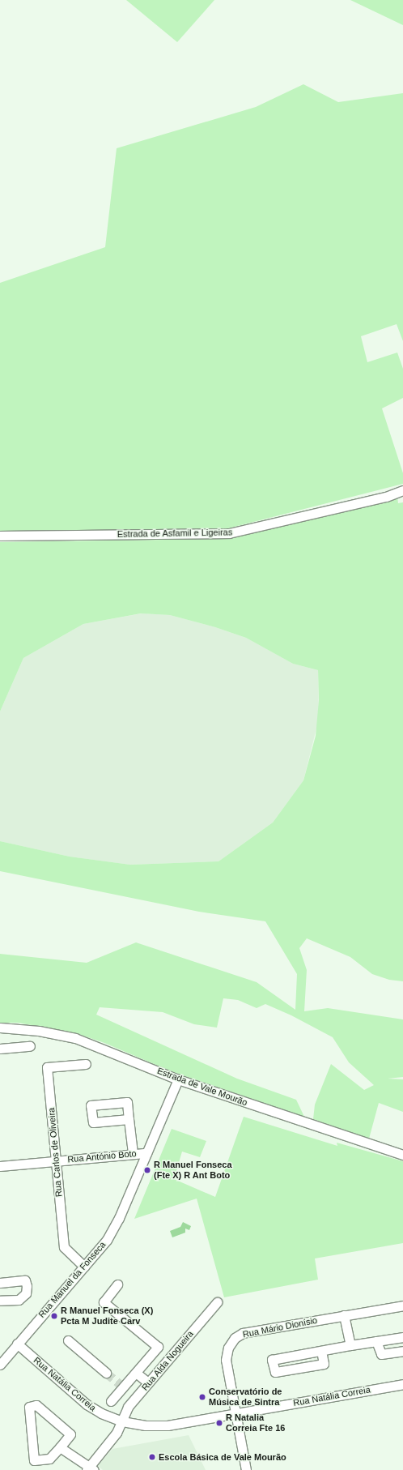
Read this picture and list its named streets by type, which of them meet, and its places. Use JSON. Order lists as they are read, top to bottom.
{
  "streets": {
    "street": [
      "Estrada de Asfamil e Ligeiras",
      "Estrada de Vale Mourão",
      "Rua Carlos de Oliveira",
      "Rua António Boto",
      "Rua Manuel da Fonseca",
      "Rua Mário Dionísio",
      "Rua Alda Nogueira",
      "Rua Natália Correia"
    ]
  },
  "crossings": [
    ["Estrada de Vale Mourão", "Rua Manuel da Fonseca"],
    ["Rua Carlos de Oliveira", "Rua António Boto"],
    ["Rua Carlos de Oliveira", "Rua Manuel da Fonseca"],
    ["Rua António Boto", "Rua Manuel da Fonseca"],
    ["Rua Manuel da Fonseca", "Rua Natália Correia"],
    ["Rua Mário Dionísio", "Rua Natália Correia"],
    ["Rua Alda Nogueira", "Rua Natália Correia"]
  ],
  "places": [
    "R Manuel Fonseca (Fte X) R Ant Boto",
    "R Manuel Fonseca (X) Pcta M Judite Carv",
    "Conservatório de Música de Sintra",
    "R Natalia Correia Fte 16",
    "Escola Básica de Vale Mourão"
  ]
}
